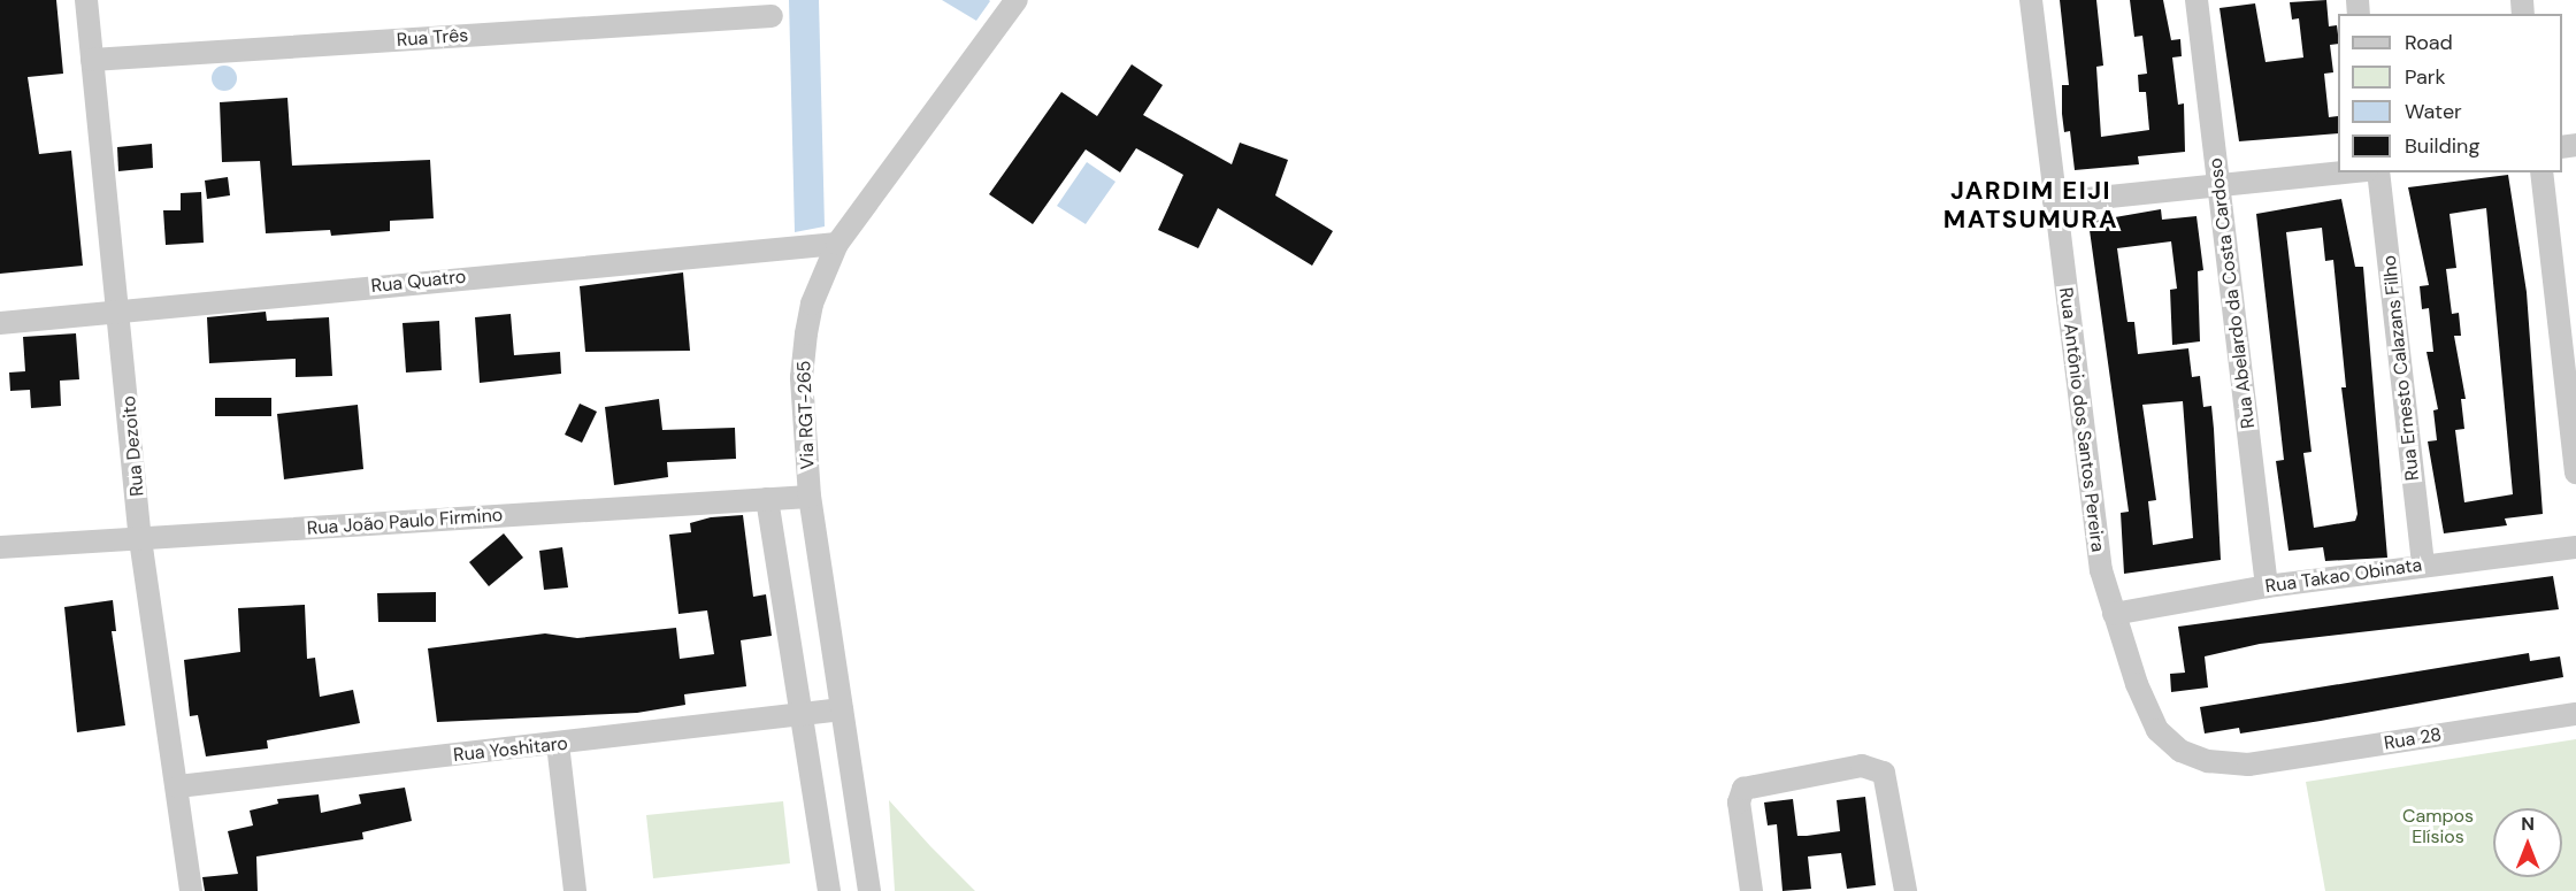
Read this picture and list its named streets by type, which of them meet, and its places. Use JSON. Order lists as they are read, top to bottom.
{
  "streets": {
    "street": [
      "Rua Três",
      "Rua Quatro",
      "Rua Abelardo da Costa Cardoso",
      "Rua Ernesto Calazans Filho",
      "Via RGT-265",
      "Rua Antônio dos Santos Pereira",
      "Rua Dezoito",
      "Rua João Paulo Firmino",
      "Rua Takao Obinata",
      "Rua 28",
      "Rua Yoshitaro"
    ]
  },
  "crossings": [
    ["Rua Três", "Rua Dezoito"],
    ["Rua Quatro", "Via RGT-265"],
    ["Rua Quatro", "Rua Dezoito"],
    ["Rua Abelardo da Costa Cardoso", "Rua Takao Obinata"],
    ["Rua Ernesto Calazans Filho", "Rua Takao Obinata"],
    ["Via RGT-265", "Rua João Paulo Firmino"],
    ["Via RGT-265", "Rua Yoshitaro"],
    ["Rua Antônio dos Santos Pereira", "Rua Takao Obinata"],
    ["Rua Antônio dos Santos Pereira", "Rua 28"],
    ["Rua Dezoito", "Rua João Paulo Firmino"],
    ["Rua Dezoito", "Rua Yoshitaro"]
  ],
  "districts": ["JARDIM EIJI MATSUMURA"],
  "parks": ["Campos Elísios"],
  "legend": [
    "Road",
    "Park",
    "Water",
    "Building"
  ],
  "north": "top"
}
